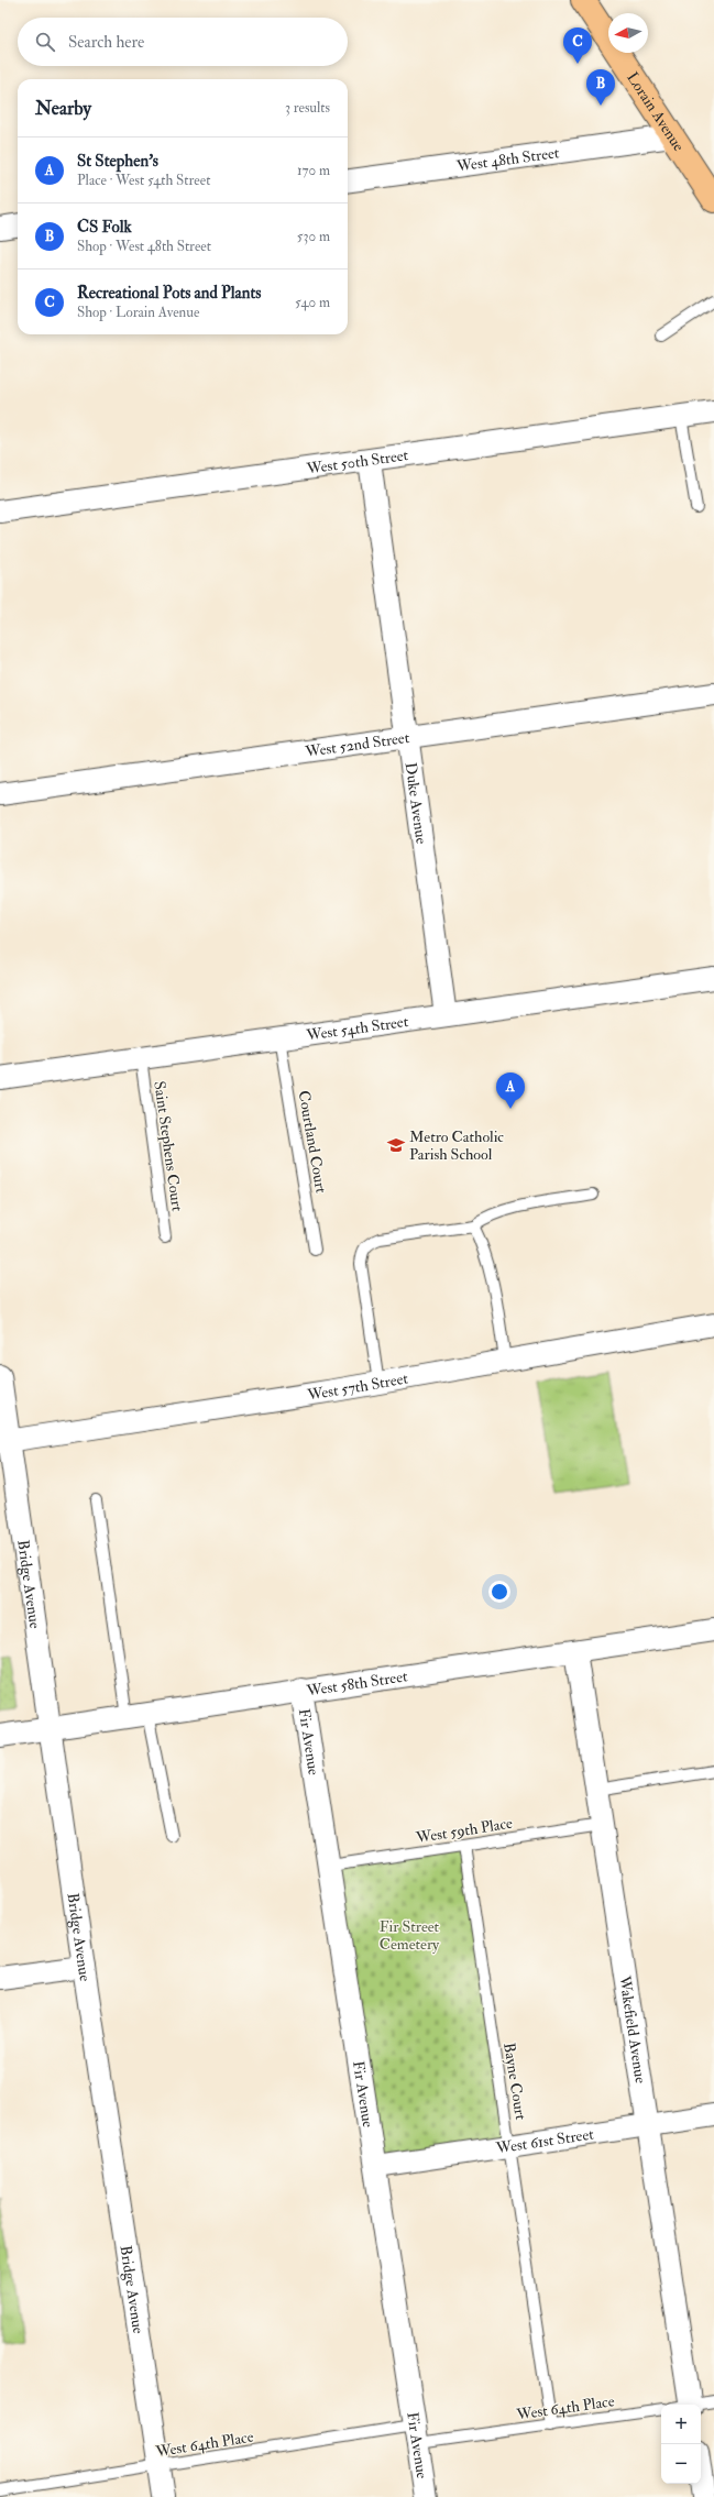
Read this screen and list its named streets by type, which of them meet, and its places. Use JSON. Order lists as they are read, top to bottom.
{
  "streets": {
    "main road": ["Lorain Avenue"],
    "street": [
      "West 48th Street",
      "West 50th Street",
      "West 52nd Street",
      "Duke Avenue",
      "West 54th Street",
      "West 57th Street",
      "Bridge Avenue",
      "West 58th Street",
      "Fir Avenue",
      "Wakefield Avenue",
      "West 61st Street"
    ],
    "lane": [
      "Courtland Court",
      "Saint Stephens Court",
      "West 59th Place",
      "Bayne Court",
      "West 64th Place"
    ]
  },
  "crossings": [
    ["Lorain Avenue", "West 48th Street"],
    ["West 50th Street", "Duke Avenue"],
    ["West 52nd Street", "Duke Avenue"],
    ["Duke Avenue", "West 54th Street"],
    ["West 54th Street", "Courtland Court"],
    ["West 54th Street", "Saint Stephens Court"],
    ["West 57th Street", "Bridge Avenue"],
    ["Bridge Avenue", "West 58th Street"],
    ["Bridge Avenue", "West 64th Place"],
    ["West 58th Street", "Fir Avenue"],
    ["West 58th Street", "Wakefield Avenue"],
    ["Fir Avenue", "West 59th Place"],
    ["Fir Avenue", "West 61st Street"],
    ["Fir Avenue", "West 64th Place"],
    ["West 59th Place", "Wakefield Avenue"],
    ["West 59th Place", "Bayne Court"],
    ["Wakefield Avenue", "West 61st Street"],
    ["Bayne Court", "West 61st Street"],
    ["Bayne Court", "West 64th Place"]
  ],
  "parks": ["Fir Street Cemetery"],
  "places": {
    "school or university": ["Metro Catholic Parish School"]
  },
  "north": "left",
  "page": {
    "search": "Search here",
    "pins": ["C", "B", "A"],
    "heading": ["Nearby", "3 results"],
    "list": [
      {
        "mark": "A",
        "name": "St Stephen's",
        "note": "Place · West 54th Street",
        "value": "170 m"
      },
      {
        "mark": "B",
        "name": "CS Folk",
        "note": "Shop · West 48th Street",
        "value": "530 m"
      },
      {
        "mark": "C",
        "name": "Recreational Pots and Plants",
        "note": "Shop · Lorain Avenue",
        "value": "540 m"
      }
    ],
    "map_buttons": ["+", "−"]
  }
}
